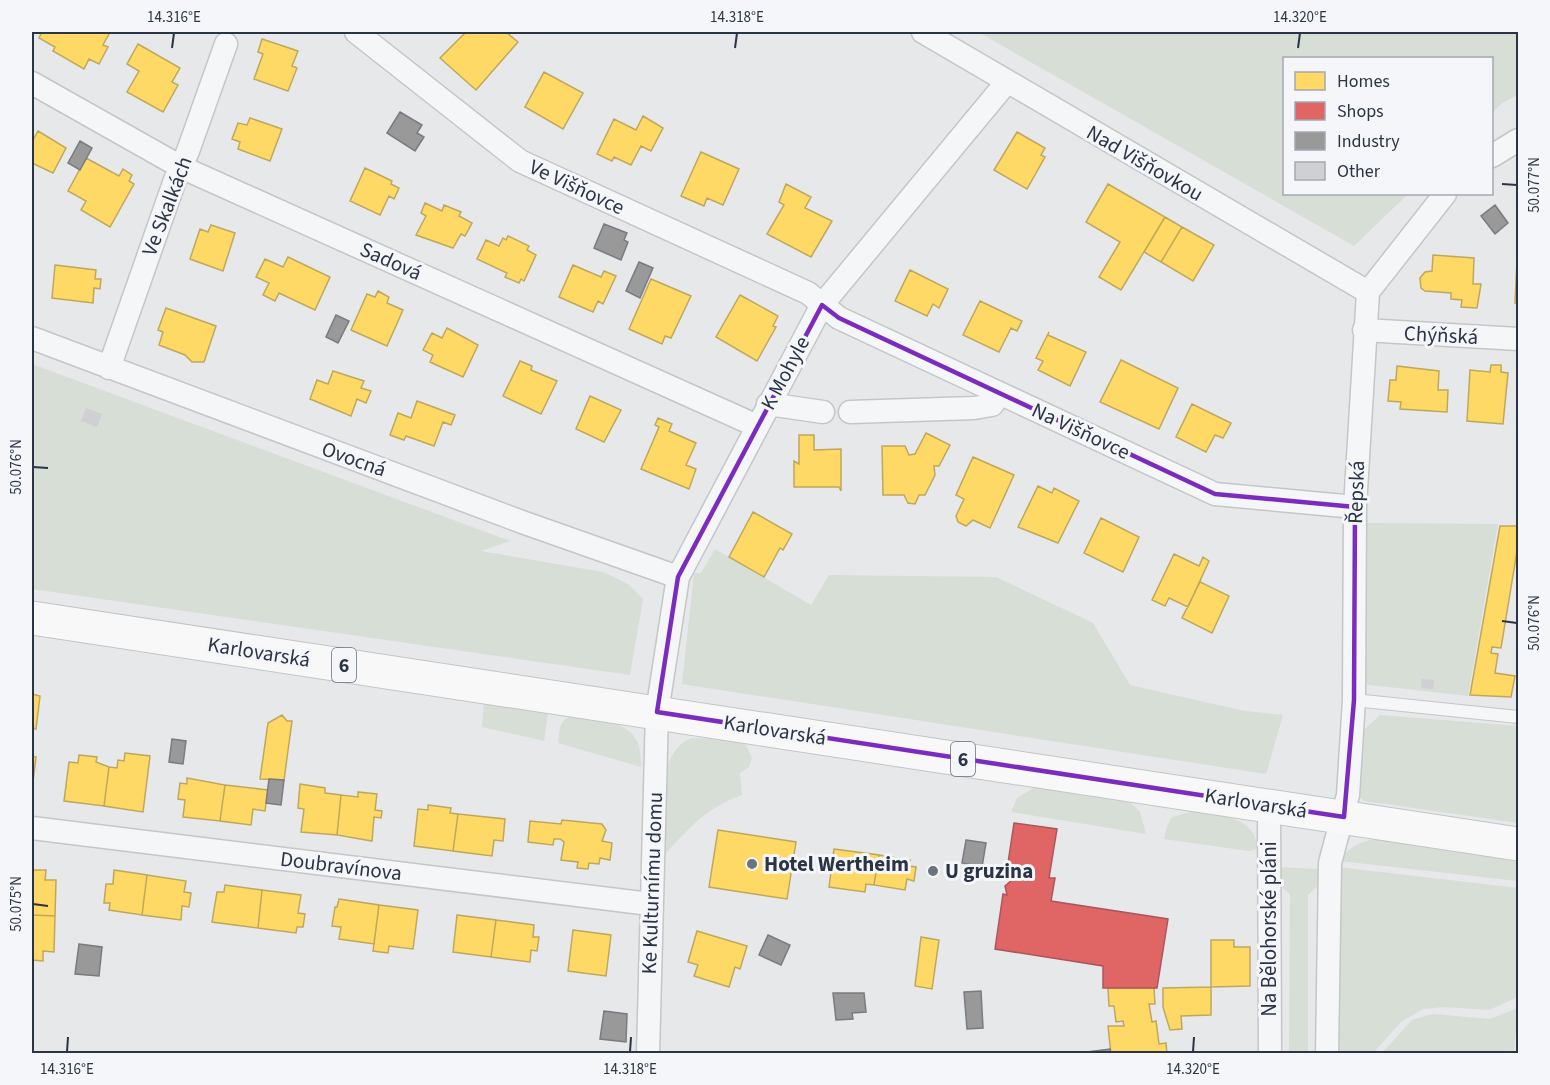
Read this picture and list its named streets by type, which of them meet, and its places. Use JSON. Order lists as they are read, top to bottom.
{
  "streets": {
    "main road": ["Karlovarská", "6"],
    "street": [
      "Nad Višňovkou",
      "Ve Višňovce",
      "Ve Skalkách",
      "Sadová",
      "Chýňská",
      "K Mohyle",
      "Na Višňovce",
      "Ovocná",
      "Řepská",
      "Doubravínova",
      "Ke Kulturnímu domu",
      "Na Bělohorské pláni"
    ]
  },
  "crossings": [
    ["Nad Višňovkou", "K Mohyle"],
    ["Nad Višňovkou", "Řepská"],
    ["Ve Višňovce", "K Mohyle"],
    ["Ve Višňovce", "Na Višňovce"],
    ["Ve Skalkách", "Sadová"],
    ["Ve Skalkách", "Ovocná"],
    ["Sadová", "K Mohyle"],
    ["Chýňská", "Řepská"],
    ["K Mohyle", "Na Višňovce"],
    ["K Mohyle", "Ovocná"],
    ["K Mohyle", "Karlovarská"],
    ["K Mohyle", "Ke Kulturnímu domu"],
    ["Na Višňovce", "Řepská"],
    ["Řepská", "Karlovarská"],
    ["Karlovarská", "Ke Kulturnímu domu"],
    ["Karlovarská", "Na Bělohorské pláni"],
    ["Doubravínova", "Ke Kulturnímu domu"]
  ],
  "places": ["Hotel Wertheim", "U gruzina"],
  "legend": [
    "Homes",
    "Shops",
    "Industry",
    "Other"
  ],
  "coordinates": [
    "14.316°E",
    "14.318°E",
    "14.320°E",
    "50.077°N",
    "50.076°N",
    "50.075°N"
  ]
}
